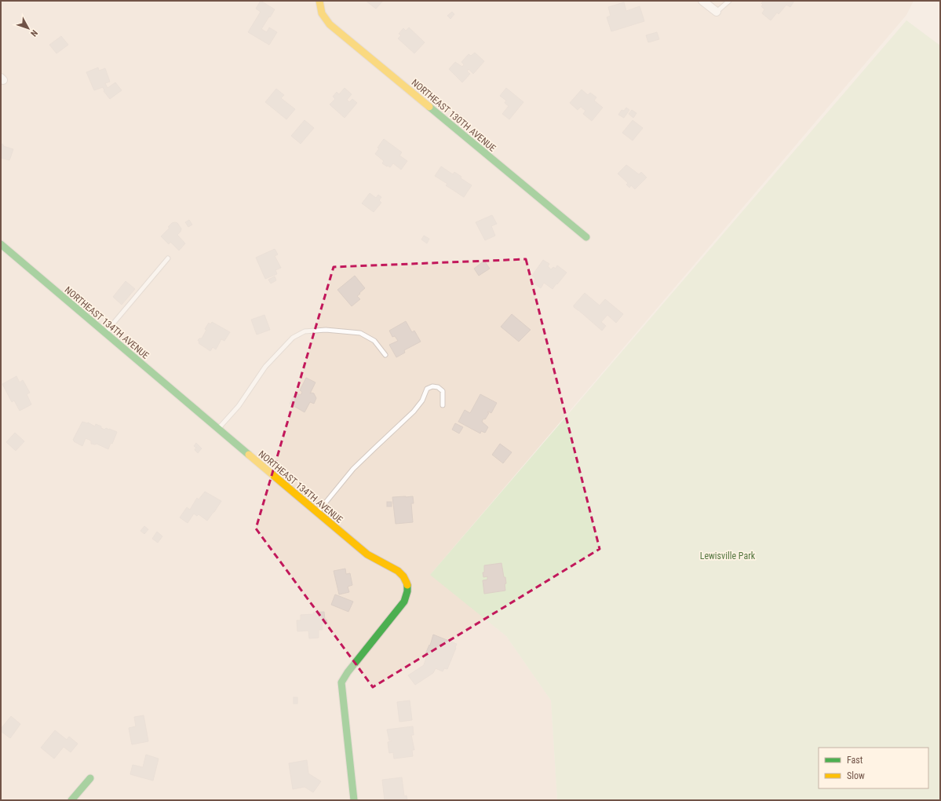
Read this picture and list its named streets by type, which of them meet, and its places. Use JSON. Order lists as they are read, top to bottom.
{
  "streets": {
    "street": ["NORTHEAST 130TH AVENUE", "NORTHEAST 134TH AVENUE"]
  },
  "parks": ["Lewisville Park"],
  "legend": ["Fast", "Slow"],
  "north": "bottom right"
}
